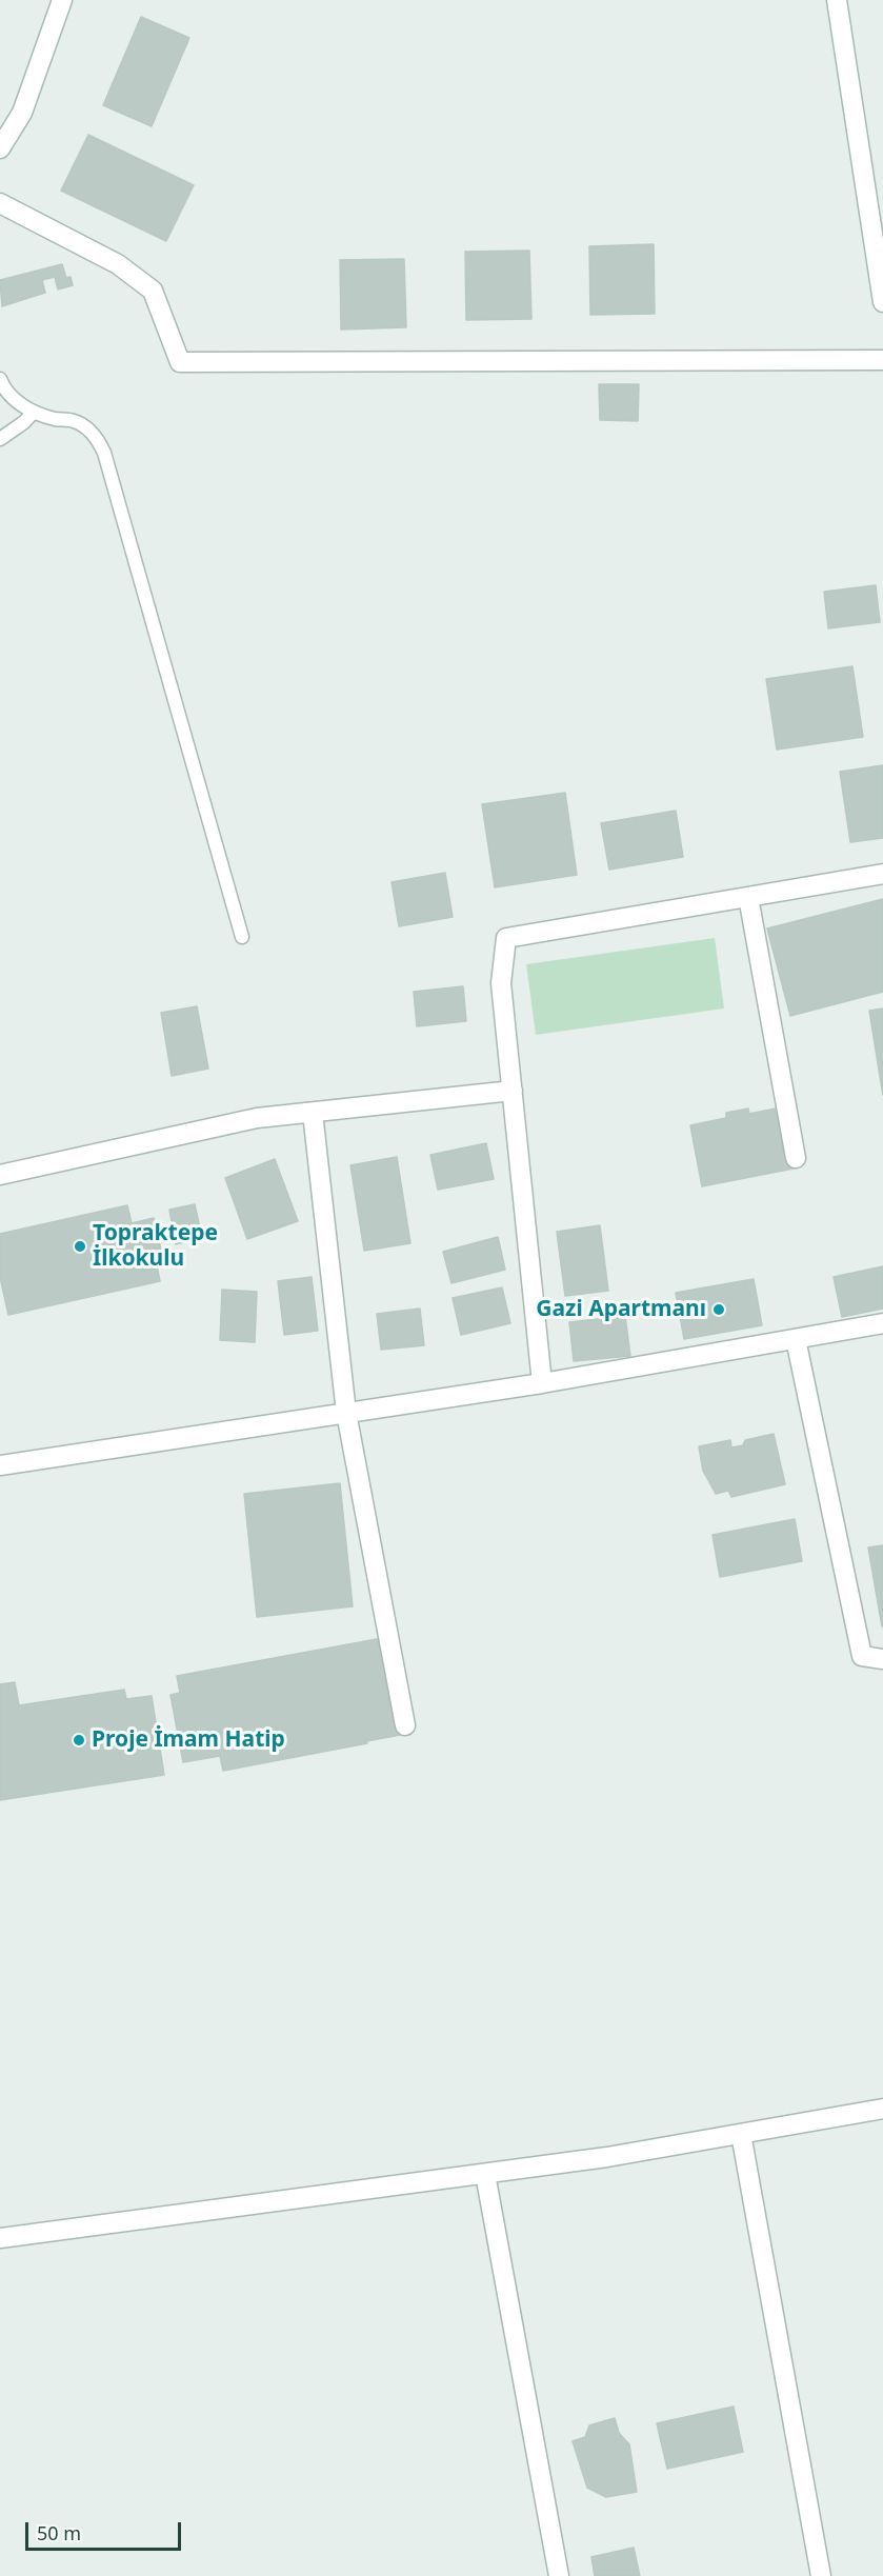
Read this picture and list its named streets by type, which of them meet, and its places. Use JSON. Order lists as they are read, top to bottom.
{
  "places": ["Topraktepe İlkokulu", "Gazi Apartmanı", "Proje İmam Hatip"],
  "scale_bar": "50 m"
}
